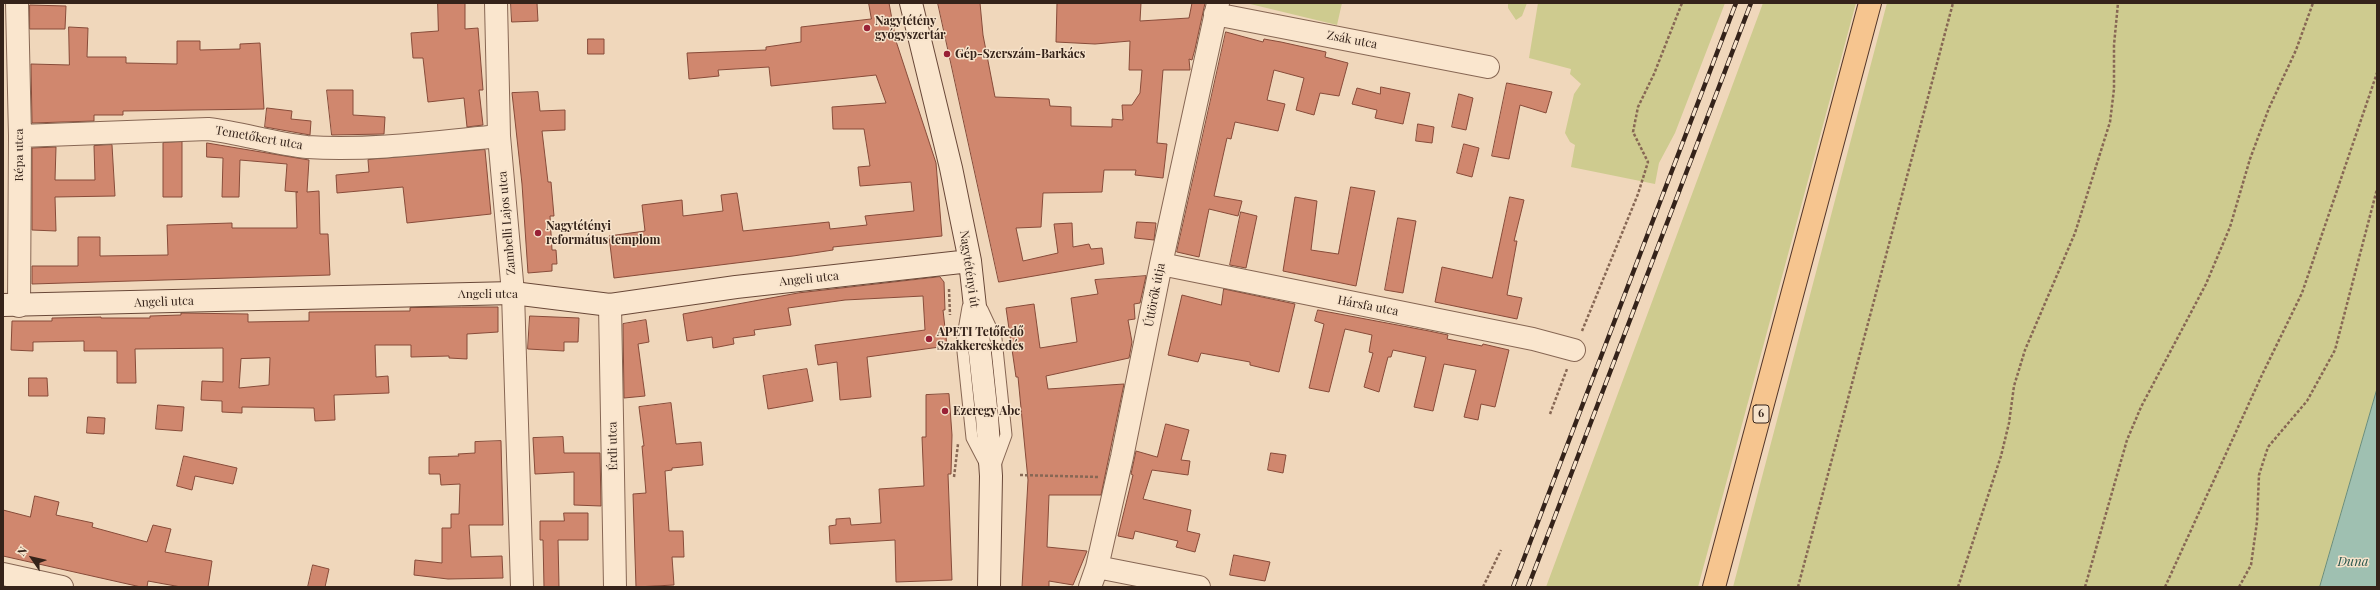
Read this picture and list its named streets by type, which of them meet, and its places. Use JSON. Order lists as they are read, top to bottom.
{
  "streets": {
    "main road": ["6"],
    "street": [
      "Zsák utca",
      "Temetőkert utca",
      "Répa utca",
      "Zambelli Lajos utca",
      "Nagytétényi út",
      "Angeli utca",
      "Úttörők útja",
      "Hársfa utca",
      "Érdi utca"
    ]
  },
  "crossings": [
    ["Zsák utca", "Úttörők útja"],
    ["Temetőkert utca", "Répa utca"],
    ["Temetőkert utca", "Zambelli Lajos utca"],
    ["Répa utca", "Angeli utca"],
    ["Zambelli Lajos utca", "Angeli utca"],
    ["Nagytétényi út", "Angeli utca"],
    ["Angeli utca", "Érdi utca"],
    ["Úttörők útja", "Hársfa utca"]
  ],
  "water": ["Duna"],
  "places": [
    "Nagytétény gyógyszertár",
    "Gép-Szerszám-Barkács",
    "Nagytétényi református templom",
    "APETI Tetőfedő Szakkereskedés",
    "Ezeregy Abc"
  ],
  "north": "top left"
}
